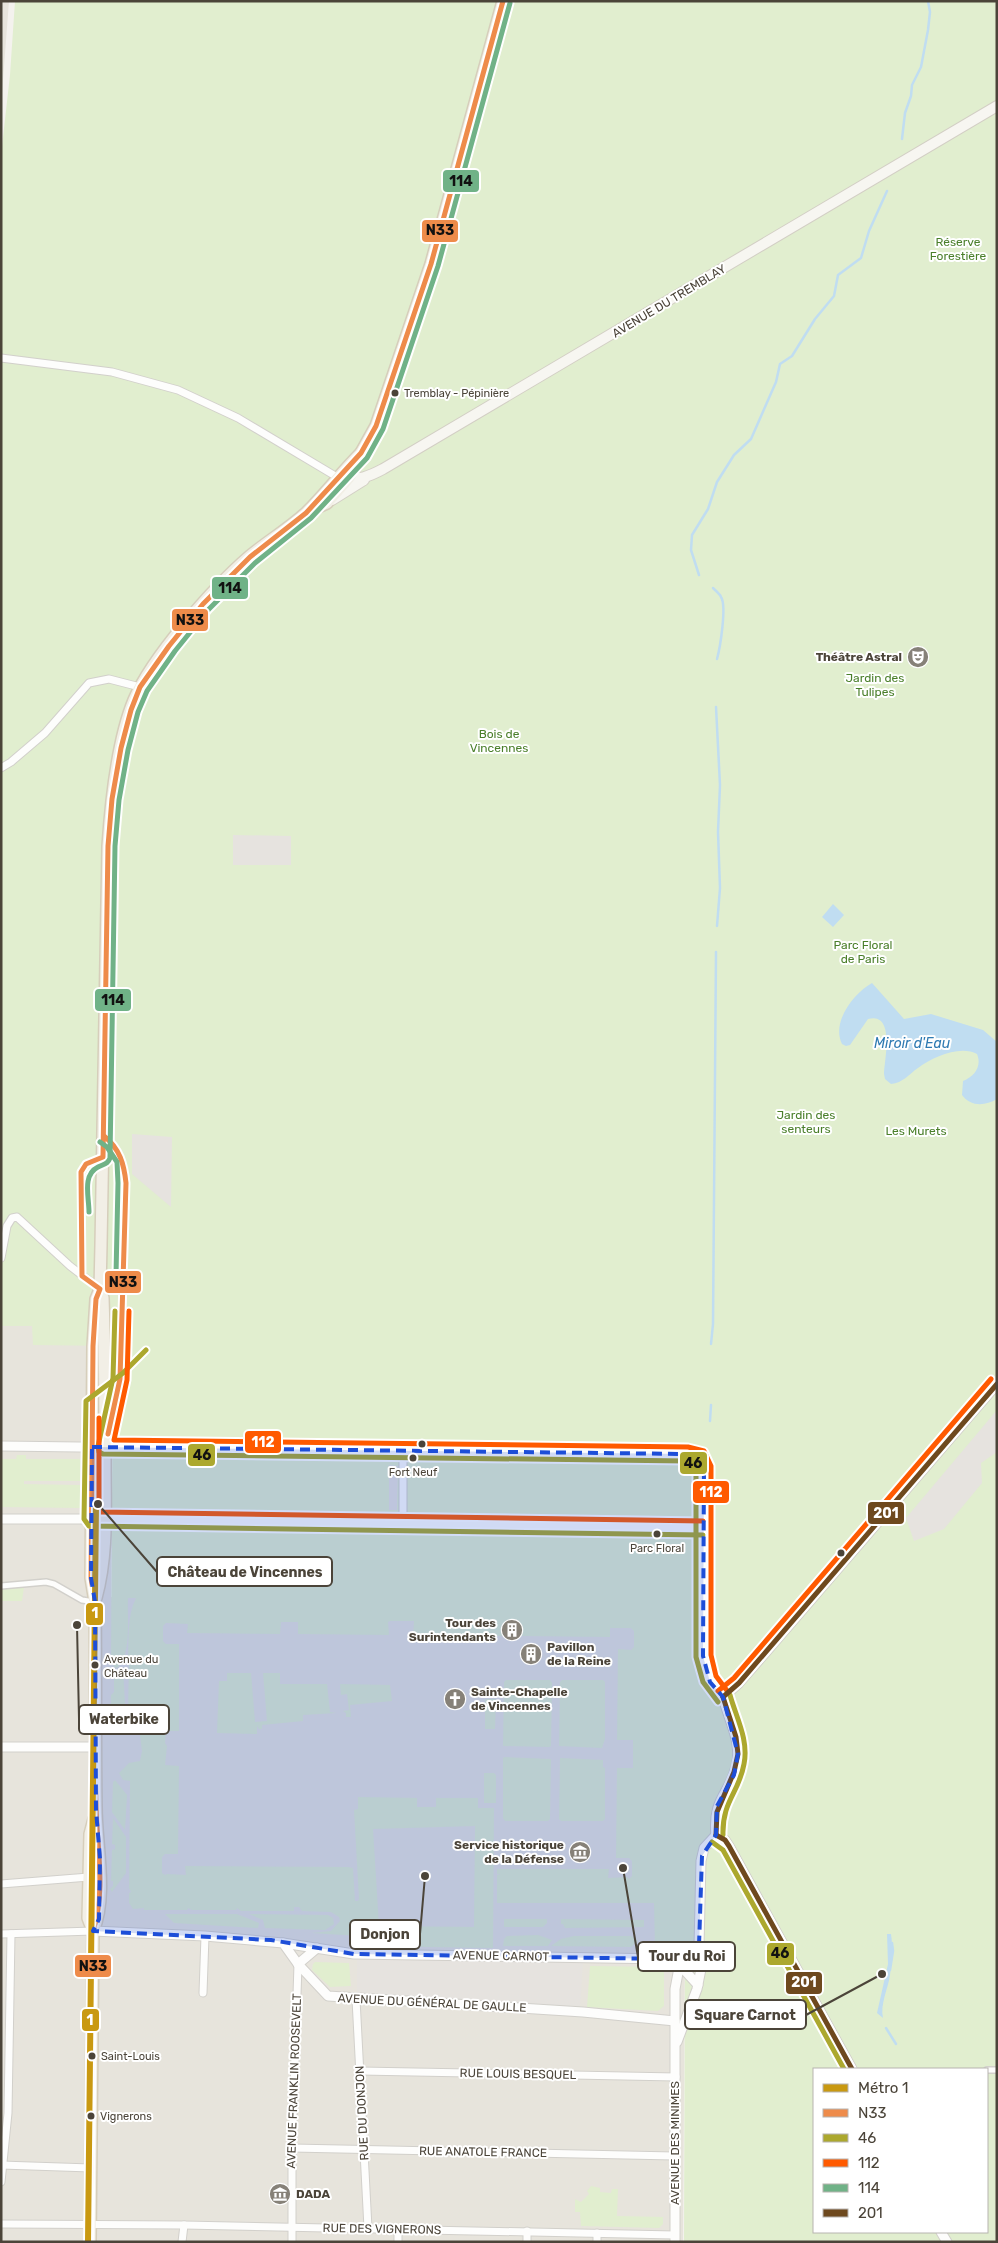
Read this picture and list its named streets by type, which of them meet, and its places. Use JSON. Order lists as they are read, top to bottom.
{
  "streets": {
    "main road": ["AVENUE DU TREMBLAY"],
    "street": [
      "AVENUE CARNOT",
      "AVENUE DU GÉNÉRAL DE GAULLE",
      "RUE LOUIS BESQUEL",
      "AVENUE FRANKLIN ROOSEVELT",
      "RUE DU DONJON",
      "AVENUE DES MINIMES",
      "RUE ANATOLE FRANCE",
      "RUE DES VIGNERONS"
    ]
  },
  "crossings": [
    ["AVENUE CARNOT", "AVENUE DU GÉNÉRAL DE GAULLE"],
    ["AVENUE CARNOT", "AVENUE DES MINIMES"],
    ["AVENUE DU GÉNÉRAL DE GAULLE", "AVENUE FRANKLIN ROOSEVELT"],
    ["AVENUE DU GÉNÉRAL DE GAULLE", "RUE DU DONJON"],
    ["AVENUE DU GÉNÉRAL DE GAULLE", "AVENUE DES MINIMES"],
    ["RUE LOUIS BESQUEL", "RUE DU DONJON"],
    ["RUE LOUIS BESQUEL", "AVENUE DES MINIMES"],
    ["AVENUE FRANKLIN ROOSEVELT", "RUE ANATOLE FRANCE"],
    ["AVENUE FRANKLIN ROOSEVELT", "RUE DES VIGNERONS"],
    ["RUE DU DONJON", "RUE ANATOLE FRANCE"],
    ["RUE DU DONJON", "RUE DES VIGNERONS"],
    ["AVENUE DES MINIMES", "RUE ANATOLE FRANCE"],
    ["AVENUE DES MINIMES", "RUE DES VIGNERONS"]
  ],
  "water": ["Miroir d'Eau"],
  "parks": [
    "Réserve Forestière",
    "Jardin des Tulipes",
    "Bois de Vincennes",
    "Parc Floral de Paris",
    "Jardin des senteurs",
    "Les Murets"
  ],
  "places": {
    "other": [
      "Tremblay - Pépinière",
      "Fort Neuf",
      "Château de Vincennes",
      "Parc Floral",
      "Waterbike",
      "Avenue du Château",
      "Tour du Roi",
      "Donjon",
      "Square Carnot",
      "Saint-Louis",
      "Vignerons"
    ],
    "theatre": ["Théâtre Astral"],
    "building": ["Tour des Surintendants", "Pavillon de la Reine"],
    "church": ["Sainte-Chapelle de Vincennes"],
    "museum": ["Service historique de la Défense", "DADA"]
  },
  "lines": [
    "transit line N33",
    "transit line 114",
    "transit line 46",
    "transit line 112",
    "transit line 201",
    "metro line 1"
  ],
  "legend": [
    "Métro 1",
    "N33",
    "46",
    "112",
    "114",
    "201"
  ]
}
